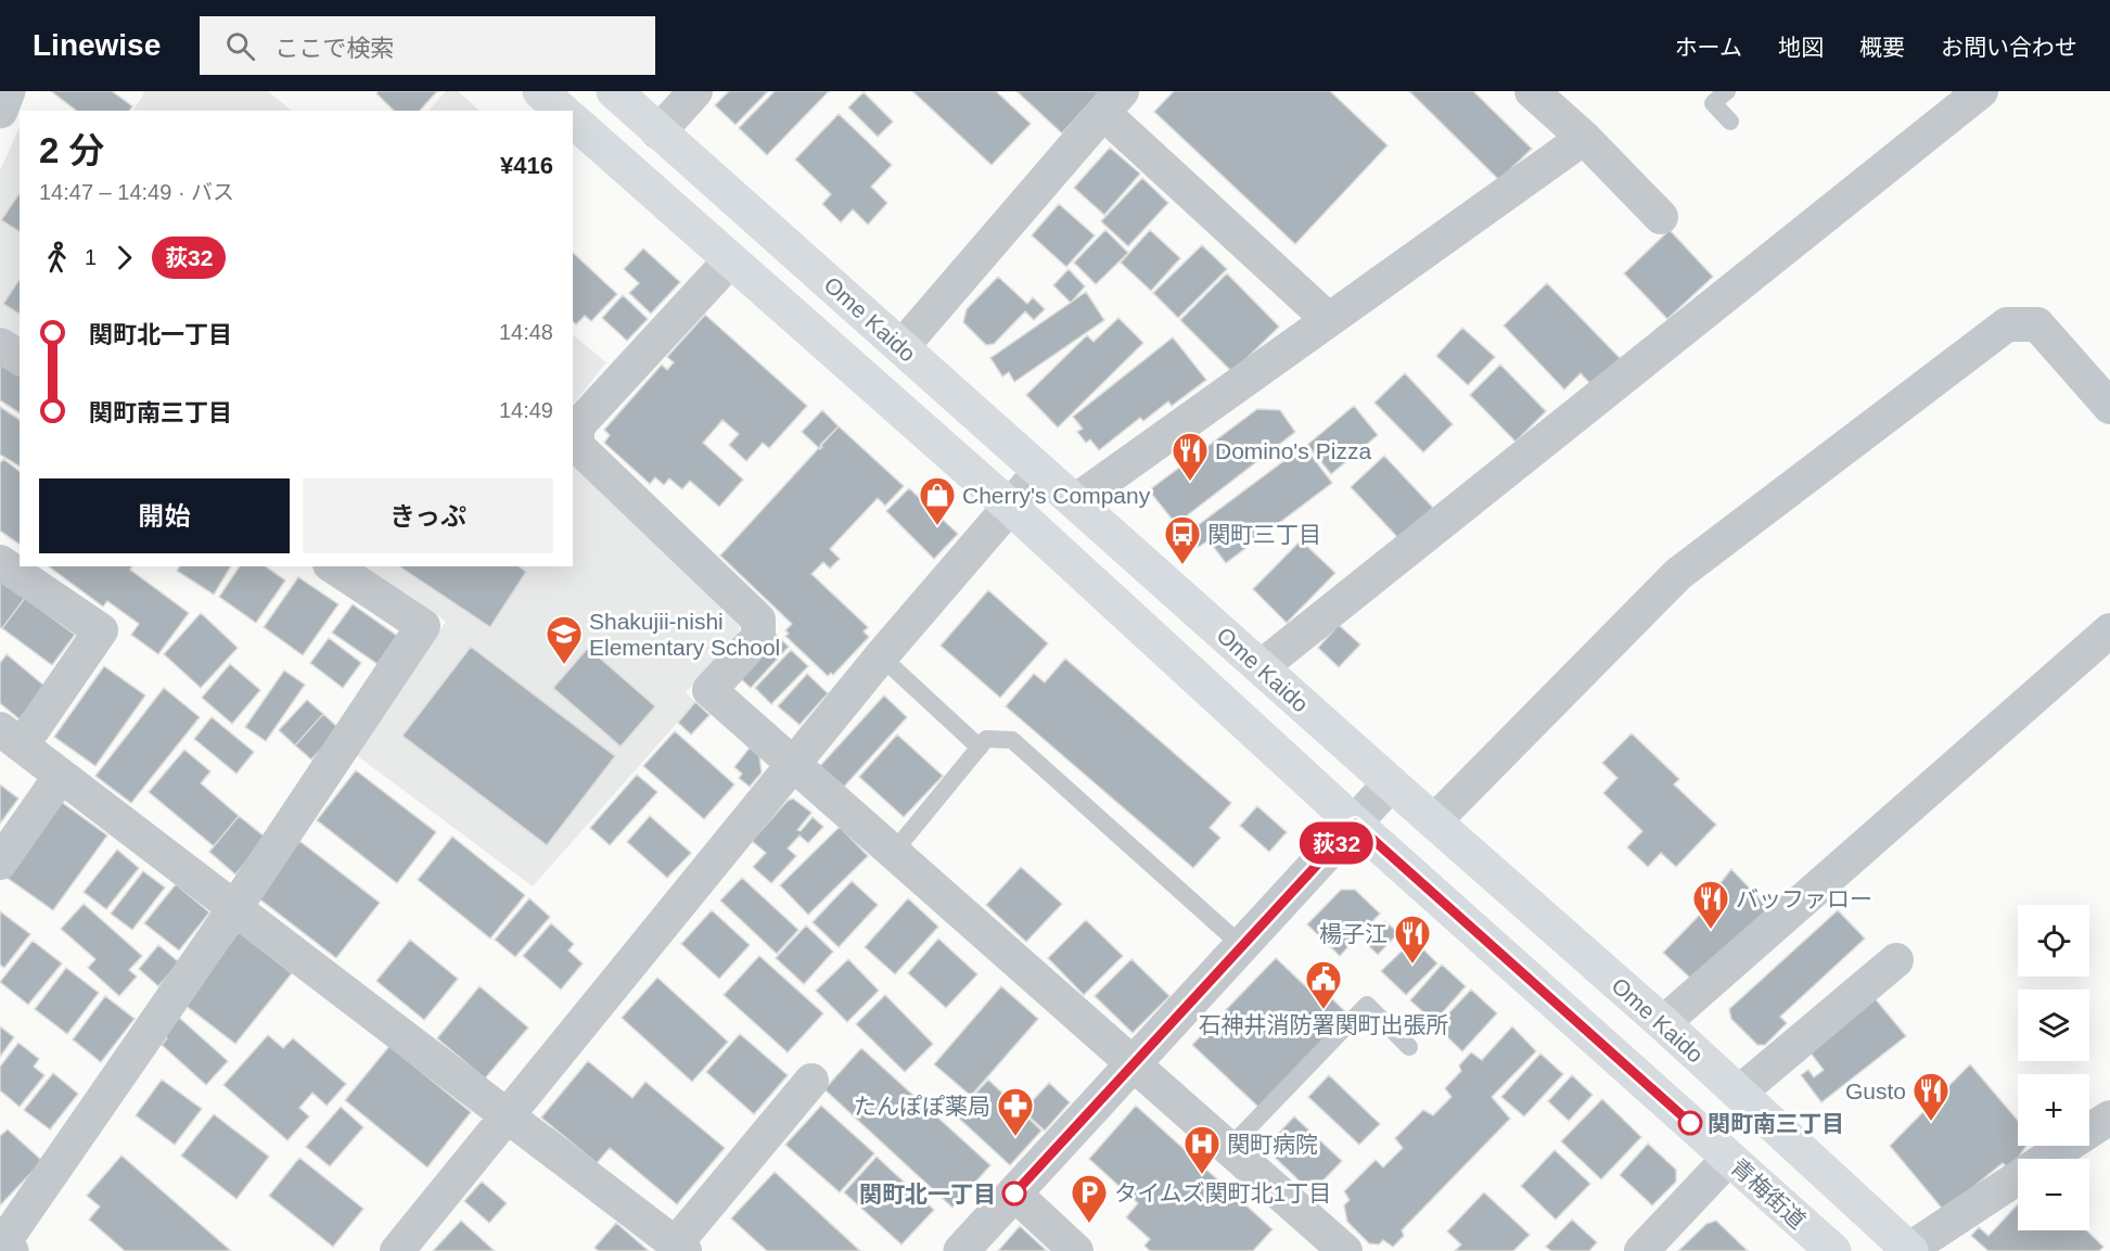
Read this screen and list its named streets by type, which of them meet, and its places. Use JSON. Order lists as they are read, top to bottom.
{
  "streets": {
    "main road": ["Ome Kaido", "青梅街道"]
  },
  "places": {
    "restaurant": [
      "Domino's Pizza",
      "バッファロー",
      "楊子江",
      "Gusto"
    ],
    "shop": ["Cherry's Company"],
    "bus stop": ["関町三丁目"],
    "school or university": ["Shakujii-nishi Elementary School"],
    "public building": ["石神井消防署関町出張所"],
    "other": ["関町南三丁目", "関町北一丁目"],
    "pharmacy": ["たんぽぽ薬局"],
    "hospital": ["関町病院"],
    "parking": ["タイムズ関町北1丁目"]
  },
  "lines": ["bus line 荻32"],
  "page": {
    "header": "Linewise",
    "search": "ここで検索",
    "nav": [
      "ホーム",
      "地図",
      "概要",
      "お問い合わせ"
    ],
    "on_map": "荻32",
    "heading": ["2 分", "14:47 – 14:49 · バス", "¥416"],
    "legs": ["1", "荻32"],
    "list": [
      {
        "name": "関町北一丁目",
        "value": "14:48"
      },
      {
        "name": "関町南三丁目",
        "value": "14:49"
      }
    ],
    "buttons": ["開始", "きっぷ"],
    "map_buttons": ["+", "−"]
  }
}
